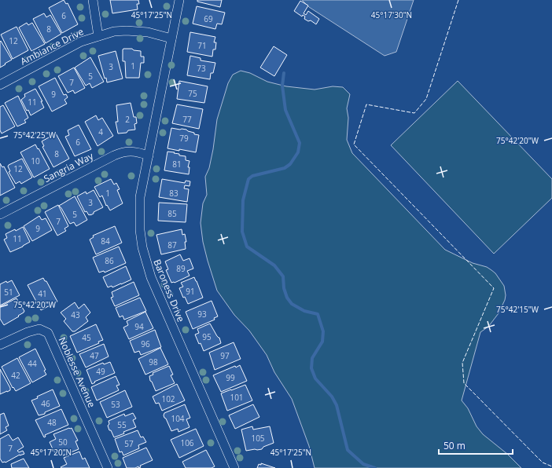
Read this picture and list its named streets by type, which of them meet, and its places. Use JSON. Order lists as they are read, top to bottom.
{
  "streets": {
    "street": [
      "Ambiance Drive",
      "Sangria Way",
      "Baroness Drive",
      "Noblesse Avenue"
    ]
  },
  "crossings": [
    ["Ambiance Drive", "Baroness Drive"],
    ["Sangria Way", "Baroness Drive"]
  ],
  "house_numbers": [
    "6",
    "69",
    "8",
    "12",
    "71",
    "1",
    "3",
    "73",
    "5",
    "7",
    "75",
    "9",
    "11",
    "2",
    "77",
    "4",
    "79",
    "6",
    "8",
    "10",
    "81",
    "12",
    "1",
    "83",
    "3",
    "85",
    "5",
    "7",
    "9",
    "11",
    "84",
    "87",
    "86",
    "89",
    "91",
    "51",
    "41",
    "93",
    "43",
    "94",
    "95",
    "45",
    "96",
    "47",
    "97",
    "98",
    "44",
    "49",
    "42",
    "99",
    "101",
    "102",
    "46",
    "53",
    "104",
    "48",
    "55",
    "105",
    "50",
    "106",
    "57",
    "7"
  ],
  "scale_bar": "50 m",
  "coordinates": [
    "45°17'25\"N",
    "45°17'30\"N",
    "75°42'25\"W",
    "75°42'20\"W",
    "75°42'15\"W",
    "45°17'20\"N"
  ]
}
